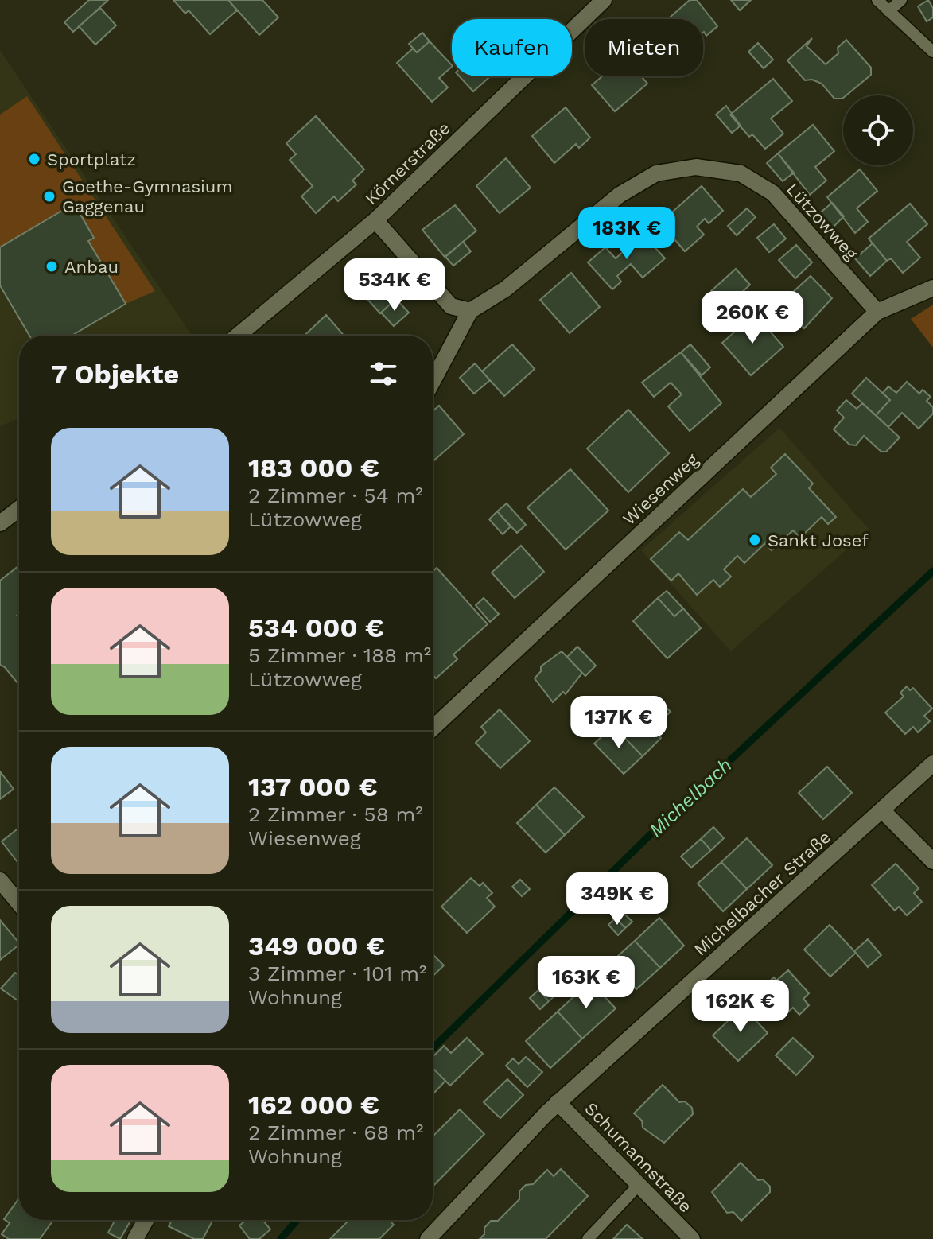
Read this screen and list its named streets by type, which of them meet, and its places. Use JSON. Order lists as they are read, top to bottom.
{
  "streets": {
    "street": [
      "Körnerstraße",
      "Lützowweg",
      "Wiesenweg",
      "Michelbacher Straße",
      "Schumannstraße"
    ]
  },
  "crossings": [
    ["Lützowweg", "Wiesenweg"],
    ["Michelbacher Straße", "Schumannstraße"]
  ],
  "water": ["Michelbach"],
  "places": [
    "Sportplatz",
    "Goethe-Gymnasium Gaggenau",
    "Anbau",
    "Sankt Josef"
  ],
  "page": {
    "chip": ["Kaufen", "Mieten"],
    "price": [
      "183K €",
      "534K €",
      "260K €",
      "137K €",
      "349K €",
      "163K €",
      "162K €"
    ],
    "heading": "7 Objekte",
    "list": [
      {
        "name": "183 000 €",
        "note": "2 Zimmer · 54 m² · Lützowweg"
      },
      {
        "name": "534 000 €",
        "note": "5 Zimmer · 188 m² · Lützowweg"
      },
      {
        "name": "137 000 €",
        "note": "2 Zimmer · 58 m² · Wiesenweg"
      },
      {
        "name": "349 000 €",
        "note": "3 Zimmer · 101 m² · Wohnung"
      },
      {
        "name": "162 000 €",
        "note": "2 Zimmer · 68 m² · Wohnung"
      }
    ]
  }
}
